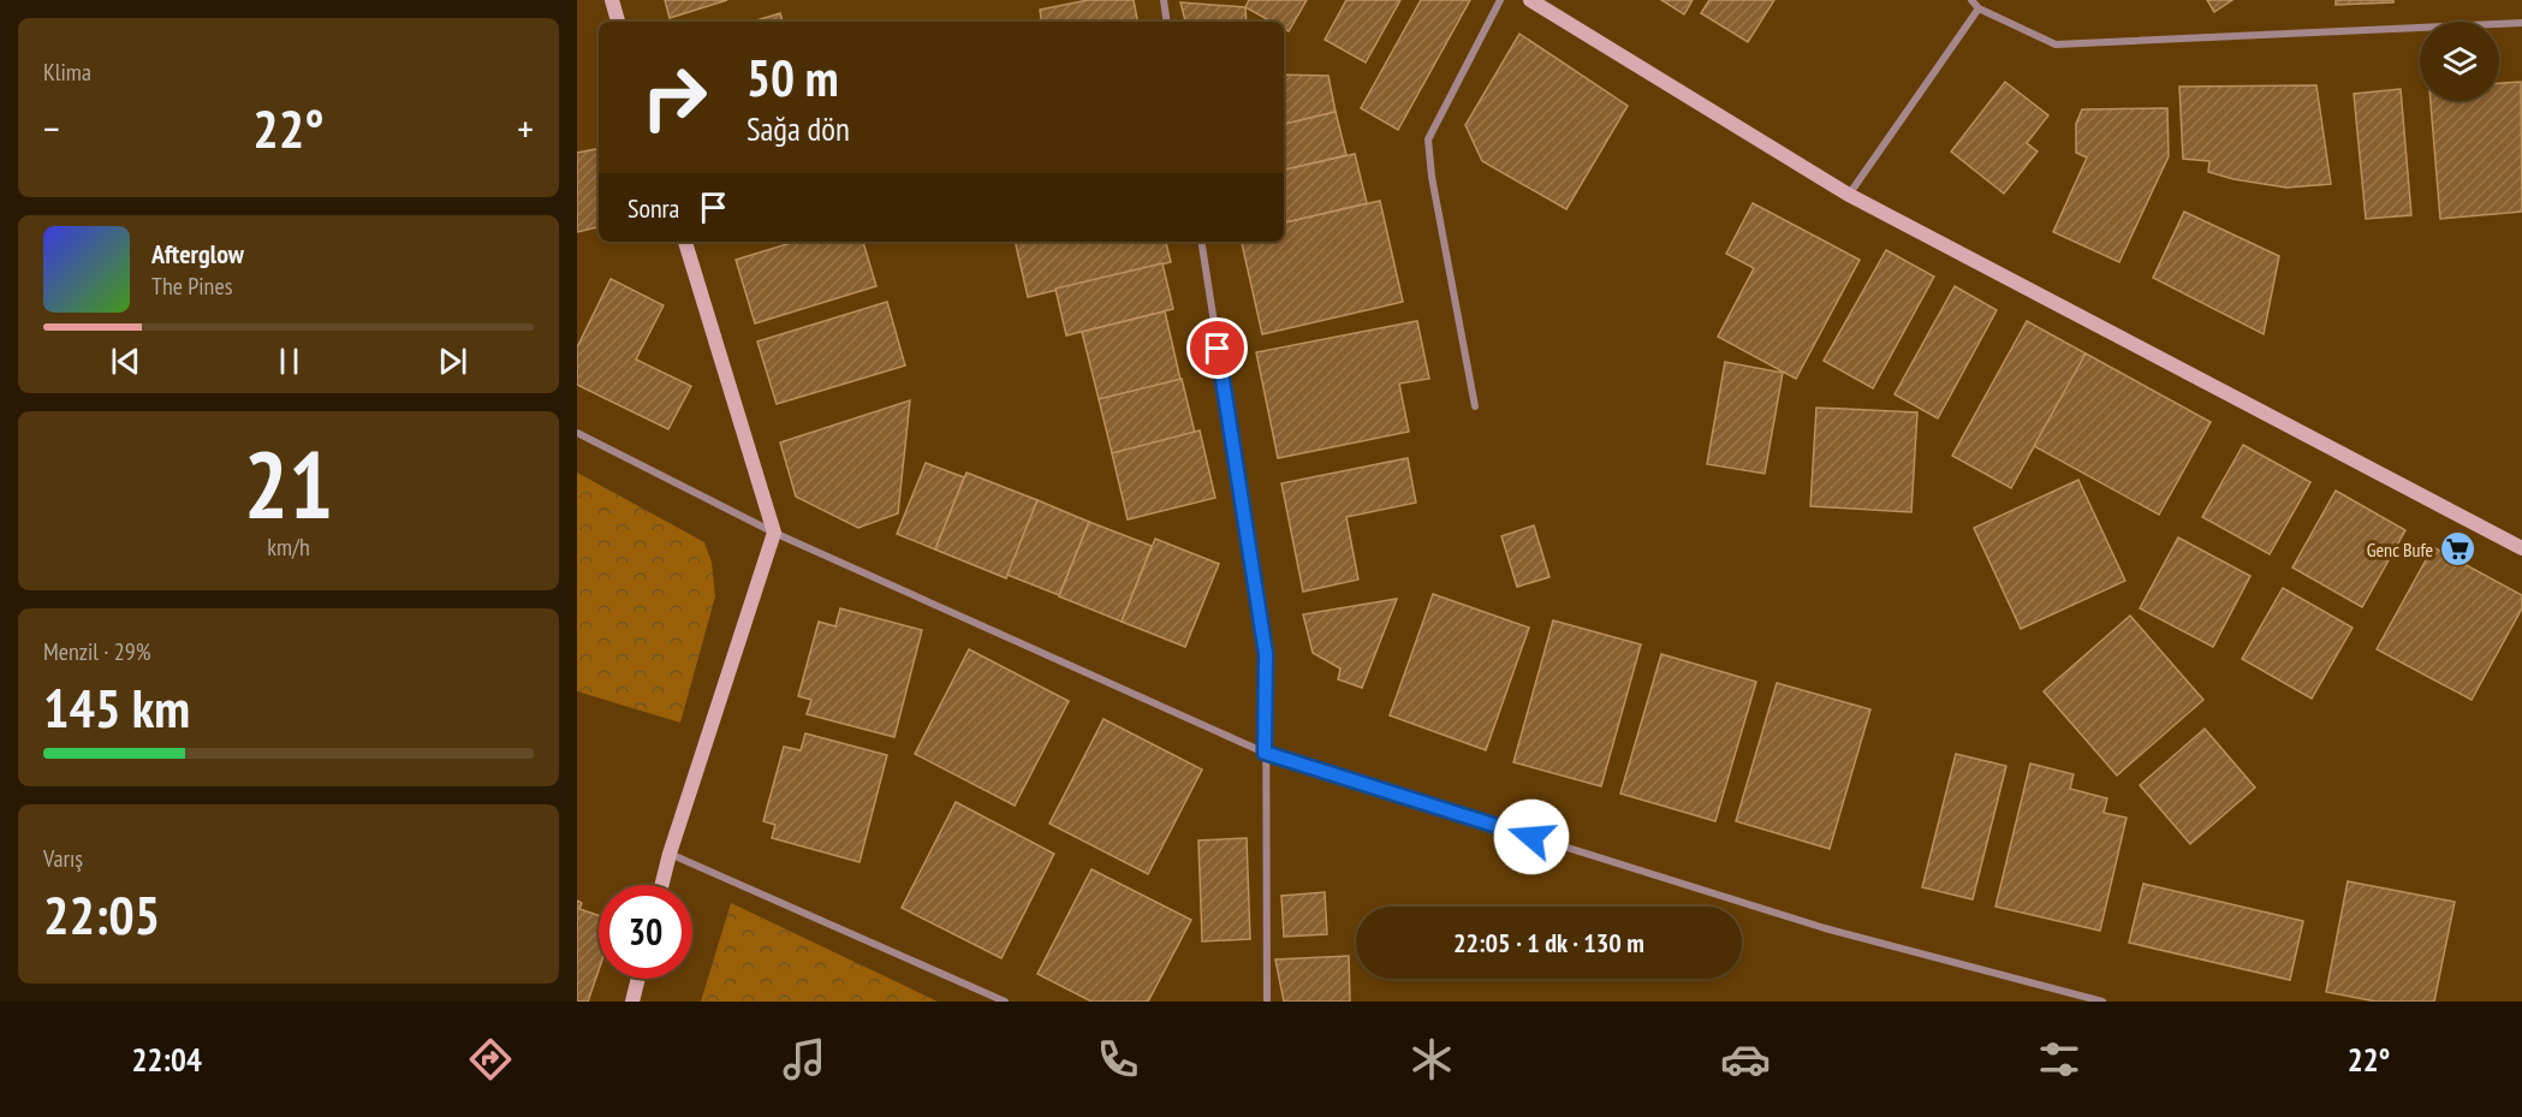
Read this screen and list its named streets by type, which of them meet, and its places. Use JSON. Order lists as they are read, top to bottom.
{
  "places": {
    "supermarket": ["Genc Bufe"]
  },
  "page": {
    "tile": [
      "Klima",
      ["21", "km/h"],
      ["Menzil · 29%", "145 km"],
      ["Varış", "22:05"]
    ],
    "turn": ["50 m", "Sağa dön"],
    "heat": ["−", "22°", "+"],
    "then": "Sonra",
    "song": ["Afterglow", "The Pines"],
    "limit": "30",
    "trip": "22:05 · 1 dk · 130 m",
    "tabs": ["22:04", "22°"]
  }
}
